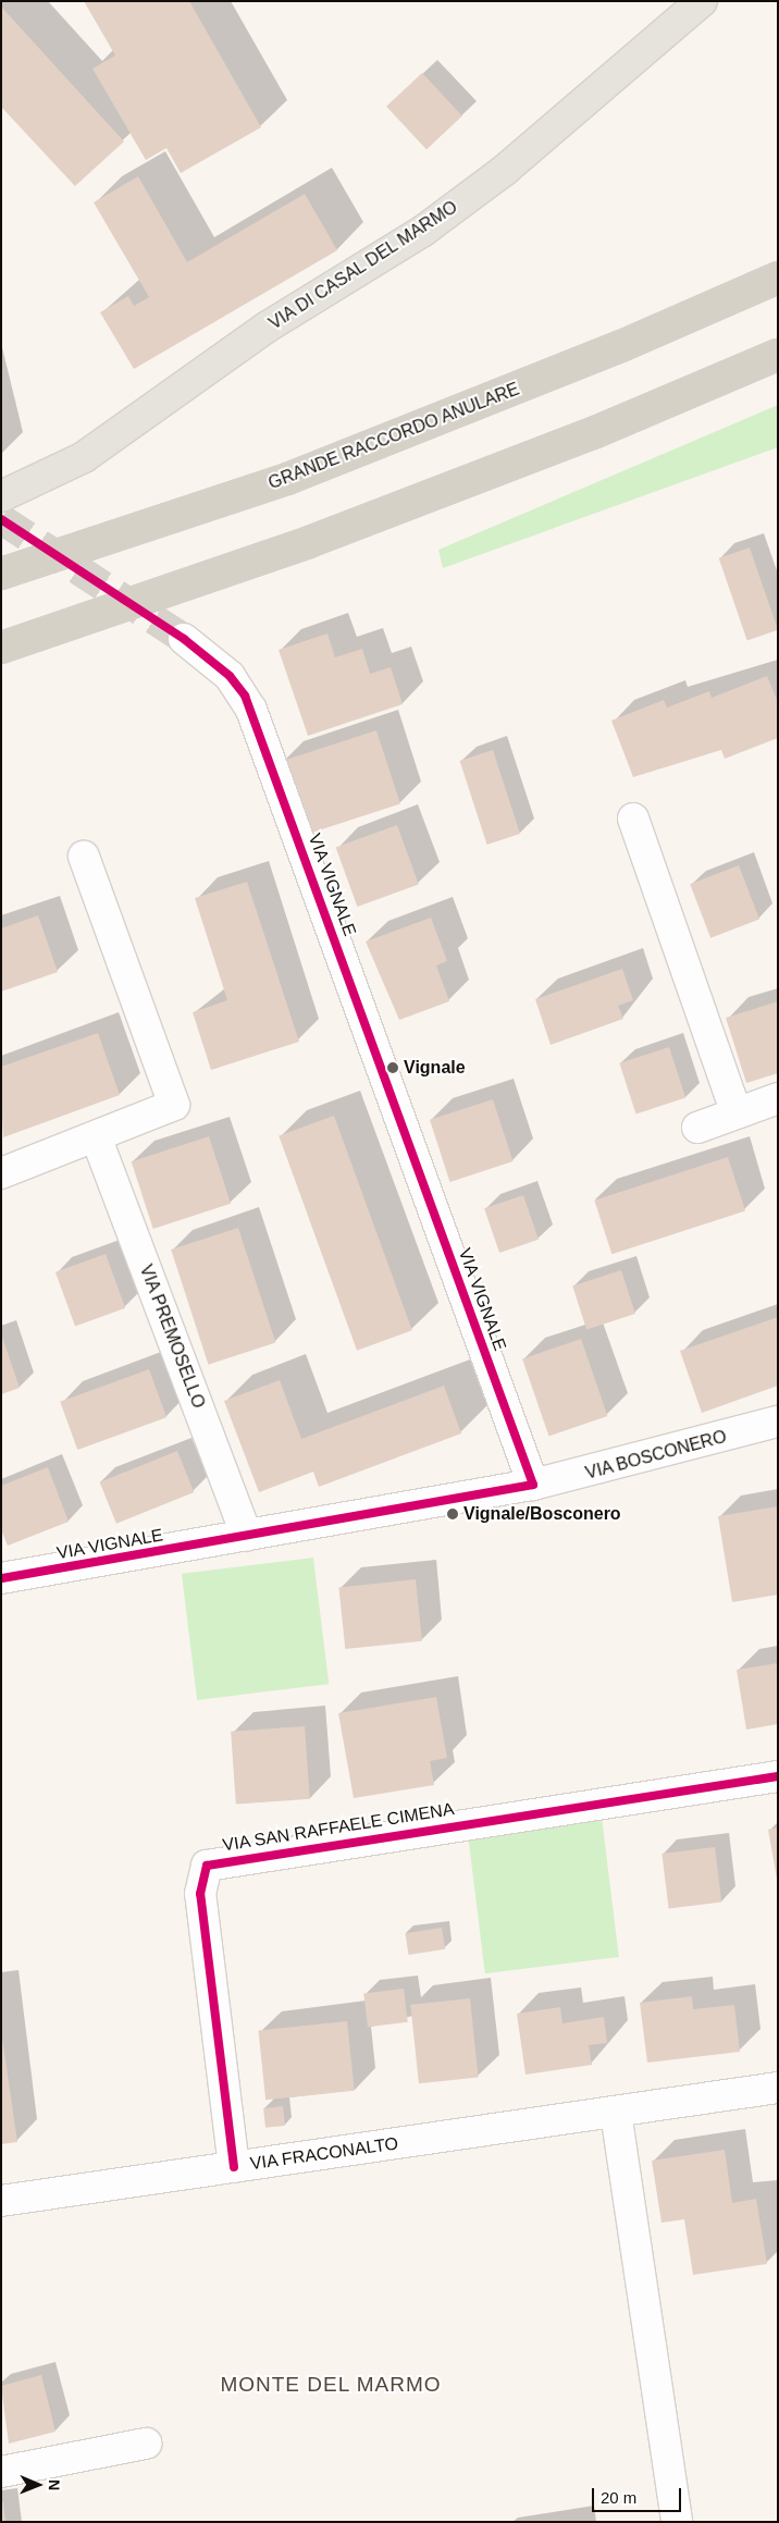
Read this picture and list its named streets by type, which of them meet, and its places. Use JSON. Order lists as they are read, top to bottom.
{
  "streets": {
    "highway": ["GRANDE RACCORDO ANULARE"],
    "main road": ["VIA DI CASAL DEL MARMO"],
    "street": [
      "VIA VIGNALE",
      "VIA PREMOSELLO",
      "VIA BOSCONERO",
      "VIA SAN RAFFAELE CIMENA",
      "VIA FRACONALTO"
    ]
  },
  "crossings": [
    ["VIA VIGNALE", "VIA PREMOSELLO"],
    ["VIA VIGNALE", "VIA BOSCONERO"],
    ["VIA SAN RAFFAELE CIMENA", "VIA FRACONALTO"]
  ],
  "districts": ["MONTE DEL MARMO"],
  "places": ["Vignale", "Vignale/Bosconero"],
  "scale_bar": "20 m",
  "north": "right"
}
